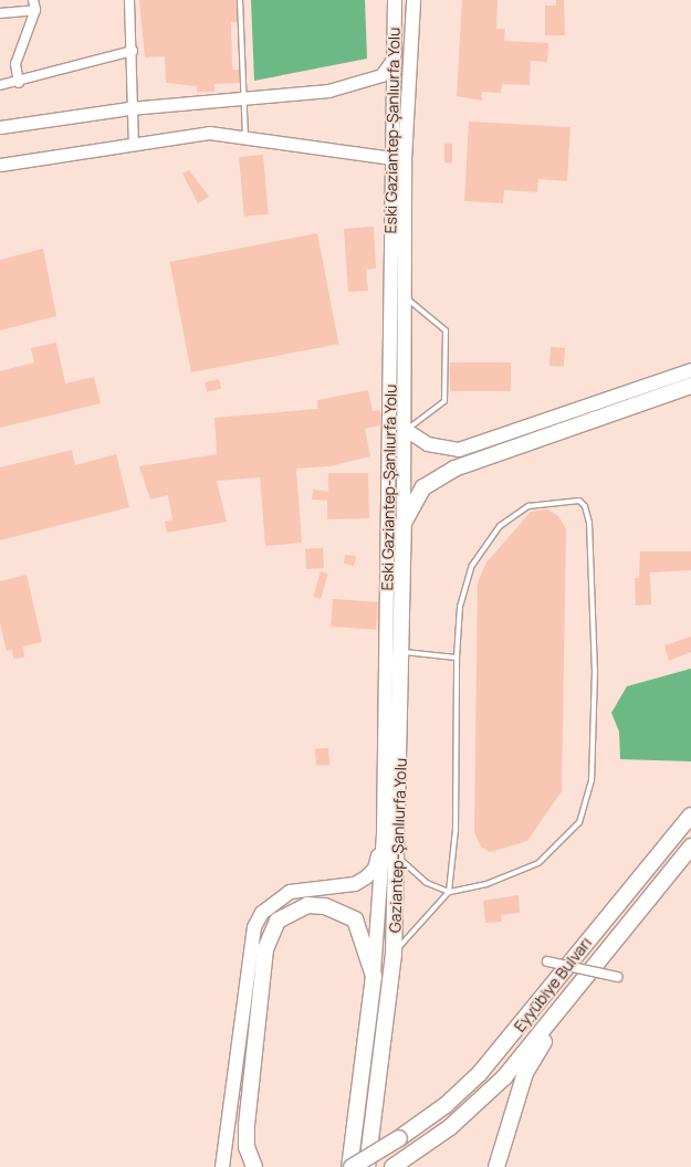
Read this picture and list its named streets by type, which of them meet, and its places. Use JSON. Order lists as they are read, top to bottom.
{
  "streets": {
    "highway": ["Gaziantep-Şanlıurfa Yolu", "Eyyübiye Bulvarı"],
    "main road": ["Eski Gaziantep-Şanlıurfa Yolu"]
  },
  "crossings": [
    ["Eski Gaziantep-Şanlıurfa Yolu", "Gaziantep-Şanlıurfa Yolu"]
  ]
}
